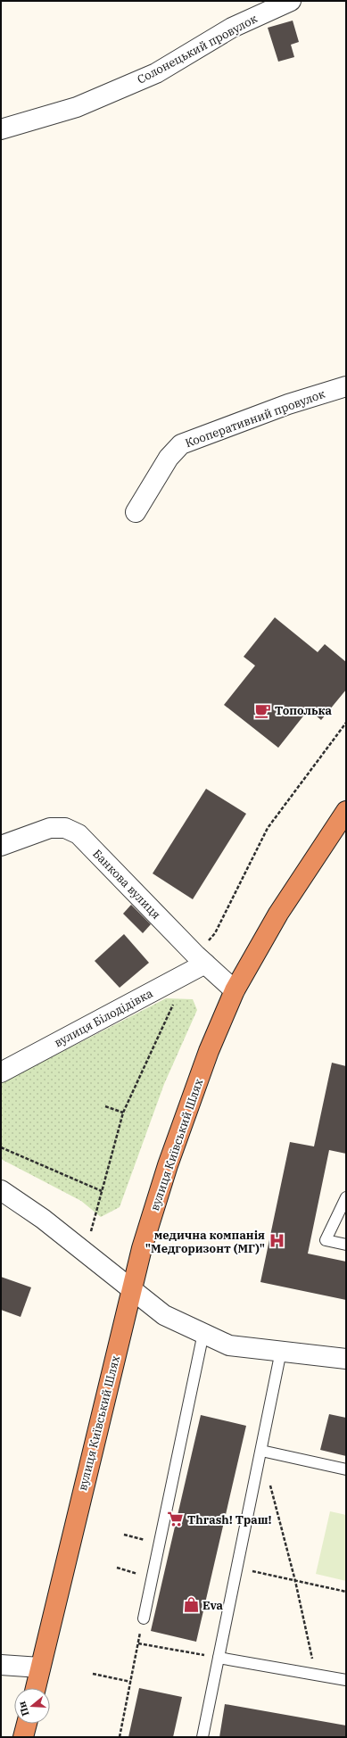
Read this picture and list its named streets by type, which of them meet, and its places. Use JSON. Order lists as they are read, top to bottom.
{
  "streets": {
    "highway": ["вулиця Київський Шлях"],
    "street": [
      "Солонецький провулок",
      "Кооперативний провулок",
      "Банкова вулиця",
      "вулиця Білодідівка"
    ]
  },
  "crossings": [
    ["Банкова вулиця", "вулиця Білодідівка"],
    ["Банкова вулиця", "вулиця Київський Шлях"]
  ],
  "places": {
    "cafe": ["Тополька"],
    "hospital": ["медична компанія \"Медгоризонт (МГ)\""],
    "supermarket": ["Thrash! Траш!"],
    "shop": ["Eva"]
  },
  "north": "left"
}
